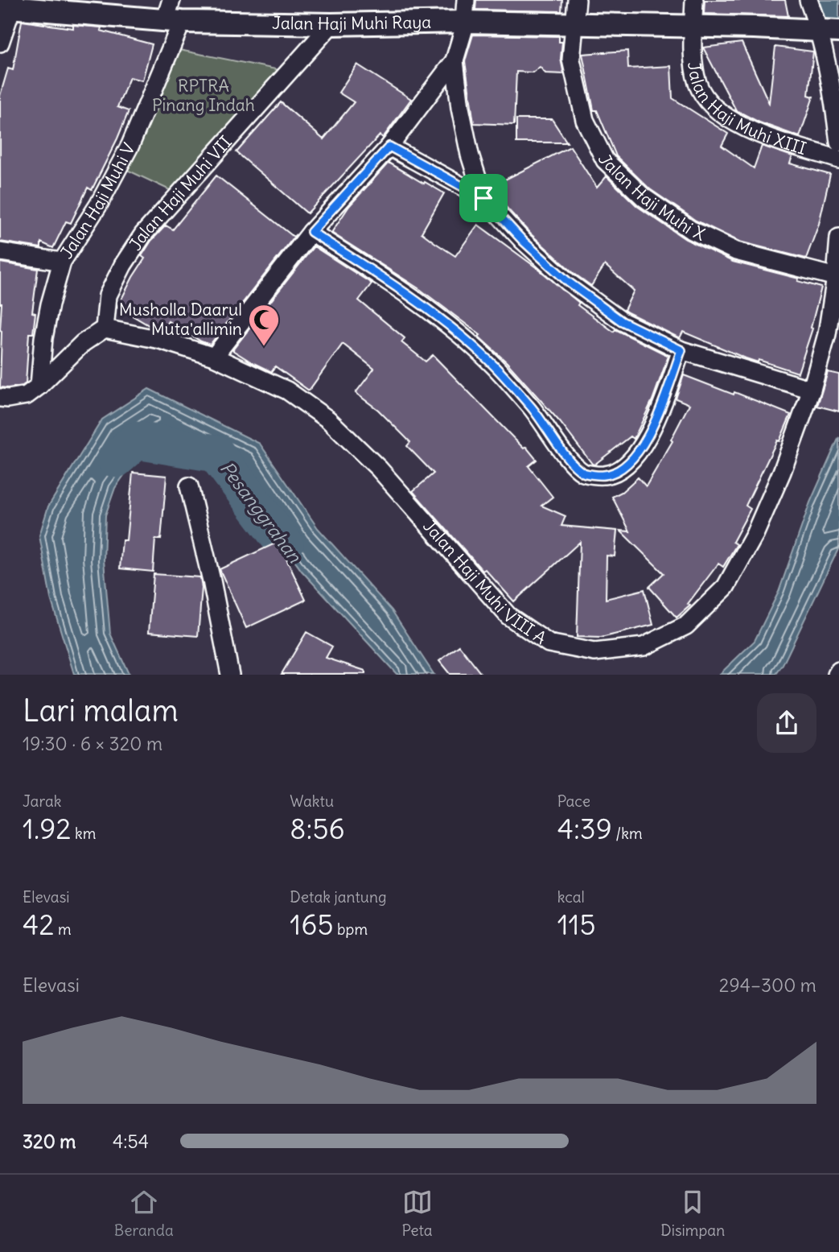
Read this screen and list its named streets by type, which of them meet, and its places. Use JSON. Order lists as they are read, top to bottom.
{
  "streets": {
    "street": [
      "Jalan Haji Muhi Raya",
      "Jalan Haji Muhi XIII",
      "Jalan Haji Muhi X",
      "Jalan Haji Muhi VII",
      "Jalan Haji Muhi V",
      "Jalan Haji Muhi VIII A"
    ]
  },
  "crossings": [
    ["Jalan Haji Muhi Raya", "Jalan Haji Muhi XIII"],
    ["Jalan Haji Muhi Raya", "Jalan Haji Muhi X"],
    ["Jalan Haji Muhi Raya", "Jalan Haji Muhi VII"],
    ["Jalan Haji Muhi Raya", "Jalan Haji Muhi V"],
    ["Jalan Haji Muhi X", "Jalan Haji Muhi VIII A"],
    ["Jalan Haji Muhi VII", "Jalan Haji Muhi VIII A"]
  ],
  "water": ["Pesanggrahan"],
  "parks": ["RPTRA Pinang Indah"],
  "places": {
    "mosque": ["Musholla Daarul Muta'allimin"]
  },
  "page": {
    "heading": ["Lari malam", "19:30 · 6 × 320 m"],
    "stats": [
      ["Jarak", "1.92 km"],
      ["Waktu", "8:56"],
      ["Pace", "4:39 /km"],
      ["Elevasi", "42 m"],
      ["Detak jantung", "165 bpm"],
      ["kcal", "115"]
    ],
    "chart": ["Elevasi", "294–300 m"],
    "list": [
      {
        "name": "320 m",
        "note": "4:54"
      }
    ],
    "tabs": ["Beranda", "Peta", "Disimpan"]
  }
}
